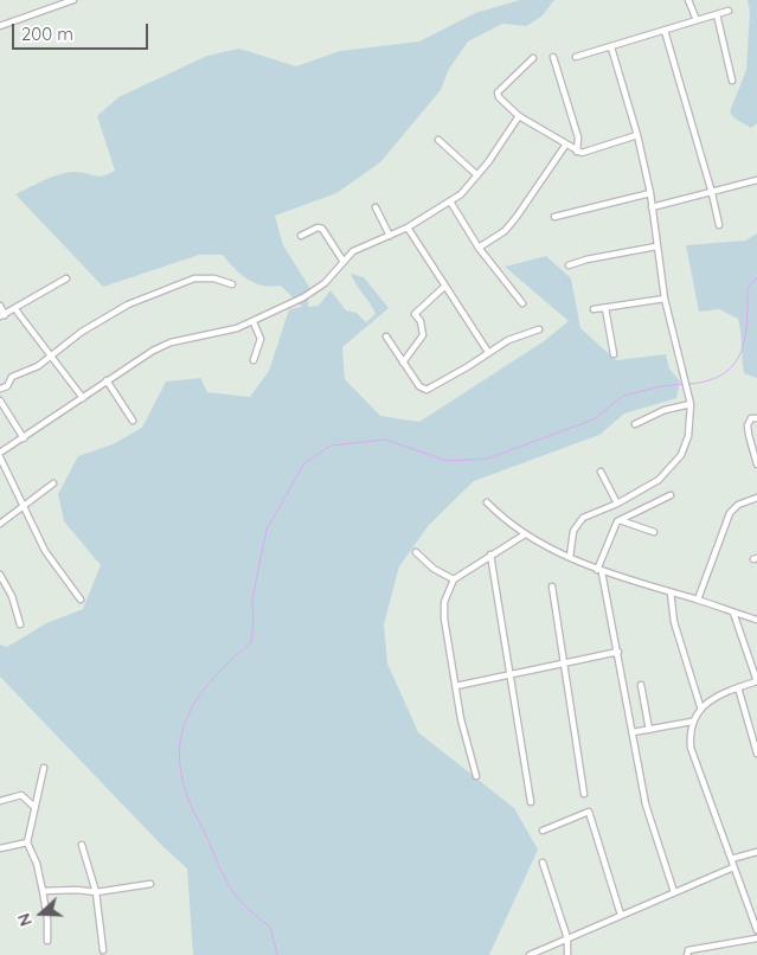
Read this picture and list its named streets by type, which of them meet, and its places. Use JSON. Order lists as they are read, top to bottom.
{
  "scale_bar": "200 m",
  "north": "left"
}
